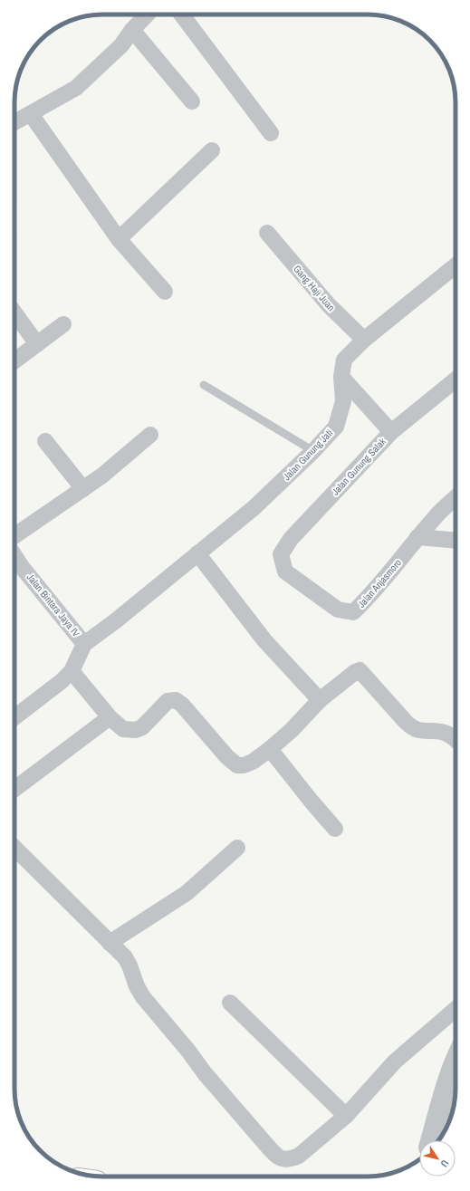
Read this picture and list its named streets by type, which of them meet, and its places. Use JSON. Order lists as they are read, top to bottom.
{
  "streets": {
    "street": [
      "Gang Haji Juan",
      "Jalan Gunung Jati",
      "Jalan Gunung Salak",
      "Jalan Anjasmoro",
      "Jalan Bintara Jaya IV"
    ]
  },
  "crossings": [
    ["Gang Haji Juan", "Jalan Gunung Jati"],
    ["Jalan Gunung Jati", "Jalan Bintara Jaya IV"],
    ["Jalan Gunung Salak", "Jalan Anjasmoro"]
  ],
  "north": "bottom right"
}
